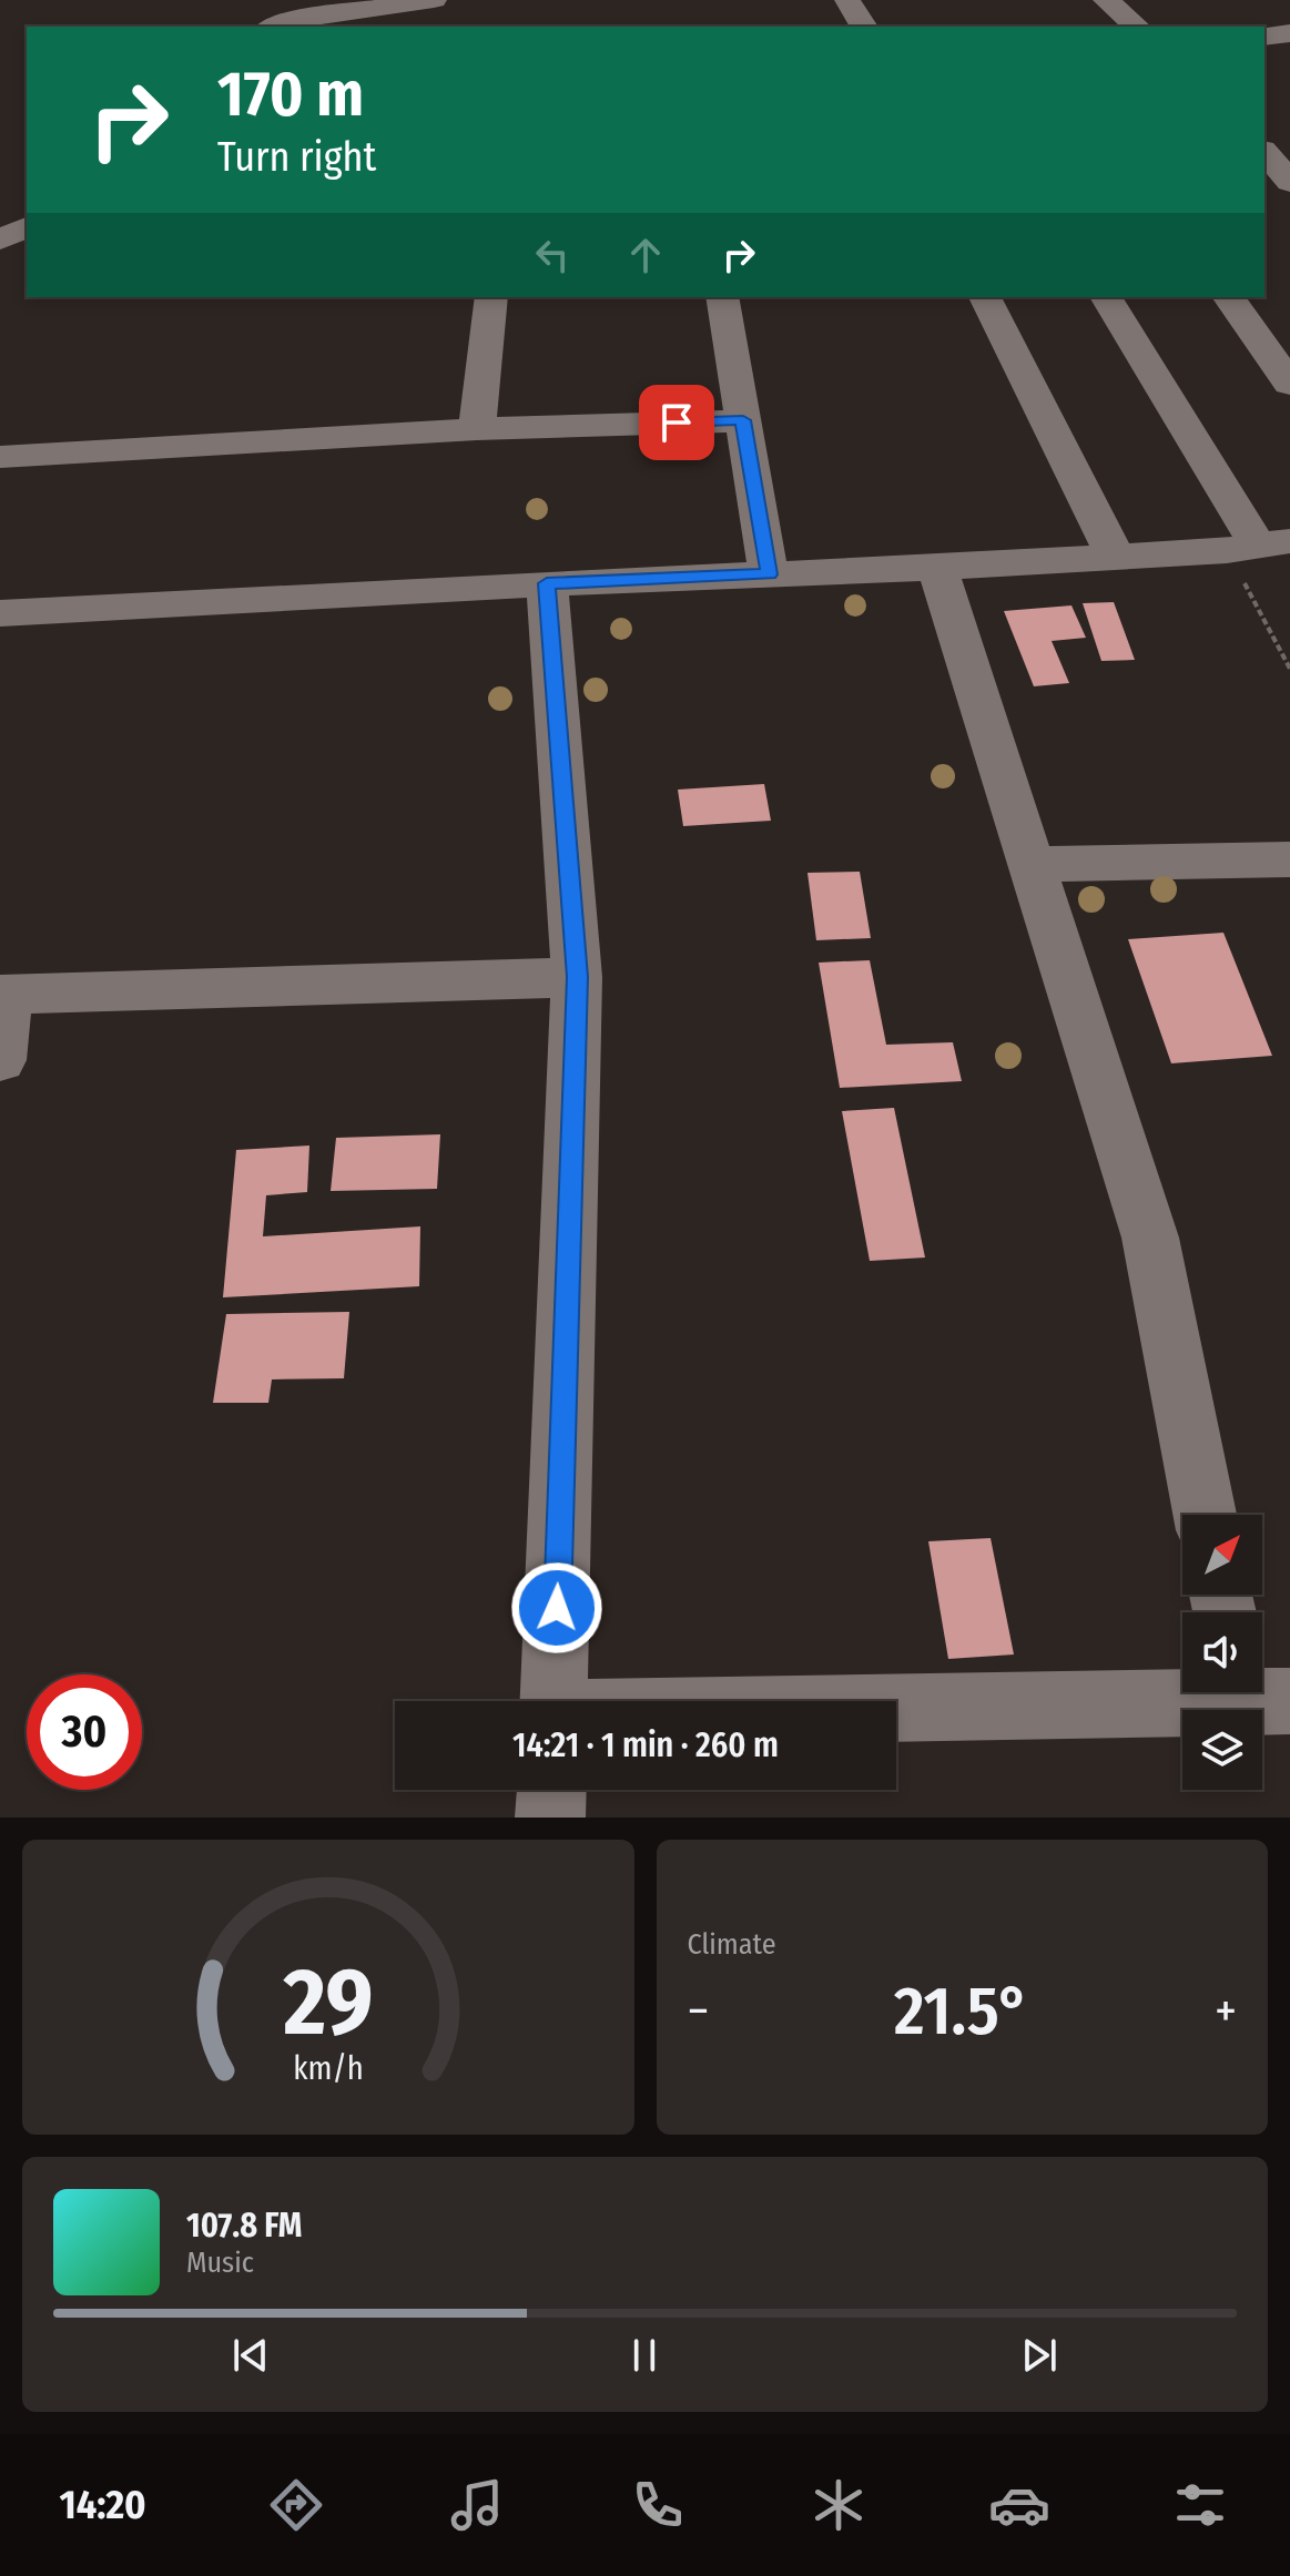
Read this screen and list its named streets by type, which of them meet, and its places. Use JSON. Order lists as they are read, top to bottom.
{
  "north": "top right",
  "page": {
    "turn": ["170 m", "Turn right"],
    "limit": "30",
    "trip": "14:21 · 1 min · 260 m",
    "tile": "Climate",
    "heat": ["−", "21.5°", "+"],
    "song": ["107.8 FM", "Music"],
    "tabs": "14:20",
    "gauge": ["29", "km/h"]
  }
}
